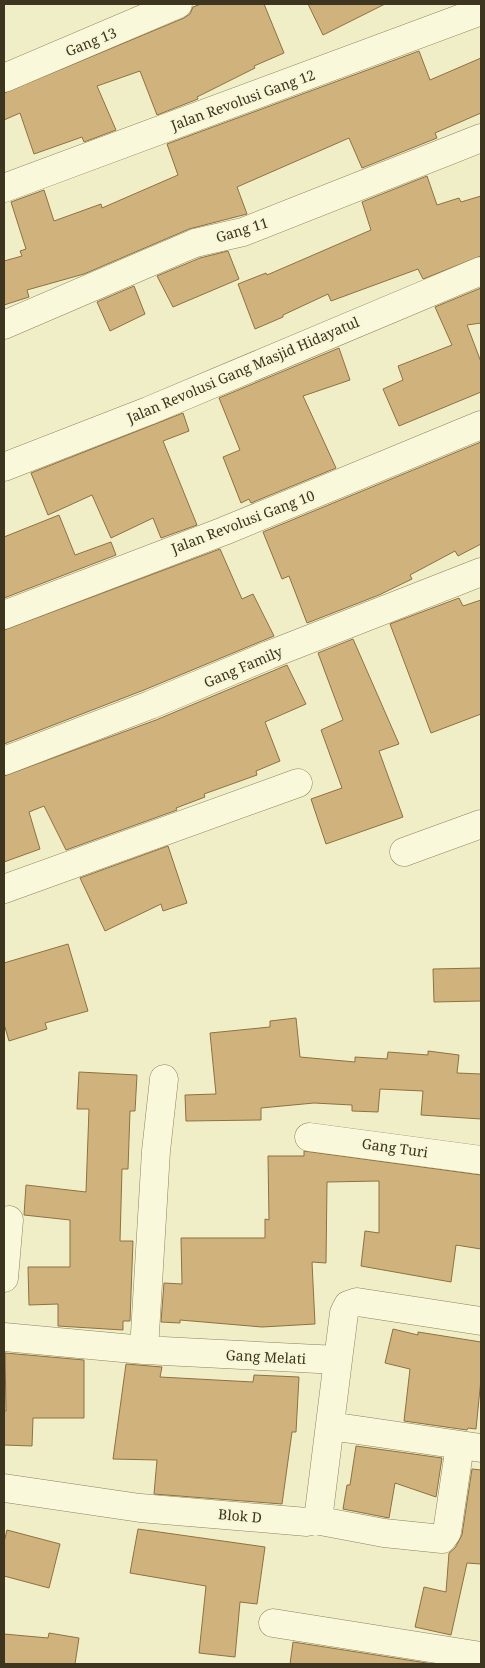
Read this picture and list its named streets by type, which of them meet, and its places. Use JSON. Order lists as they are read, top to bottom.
{
  "streets": {
    "street": [
      "Gang 13",
      "Jalan Revolusi Gang 12",
      "Gang 11",
      "Jalan Revolusi Gang Masjid Hidayatul",
      "Jalan Revolusi Gang 10",
      "Gang Family",
      "Gang Turi",
      "Gang Melati",
      "Blok D"
    ]
  }
}
